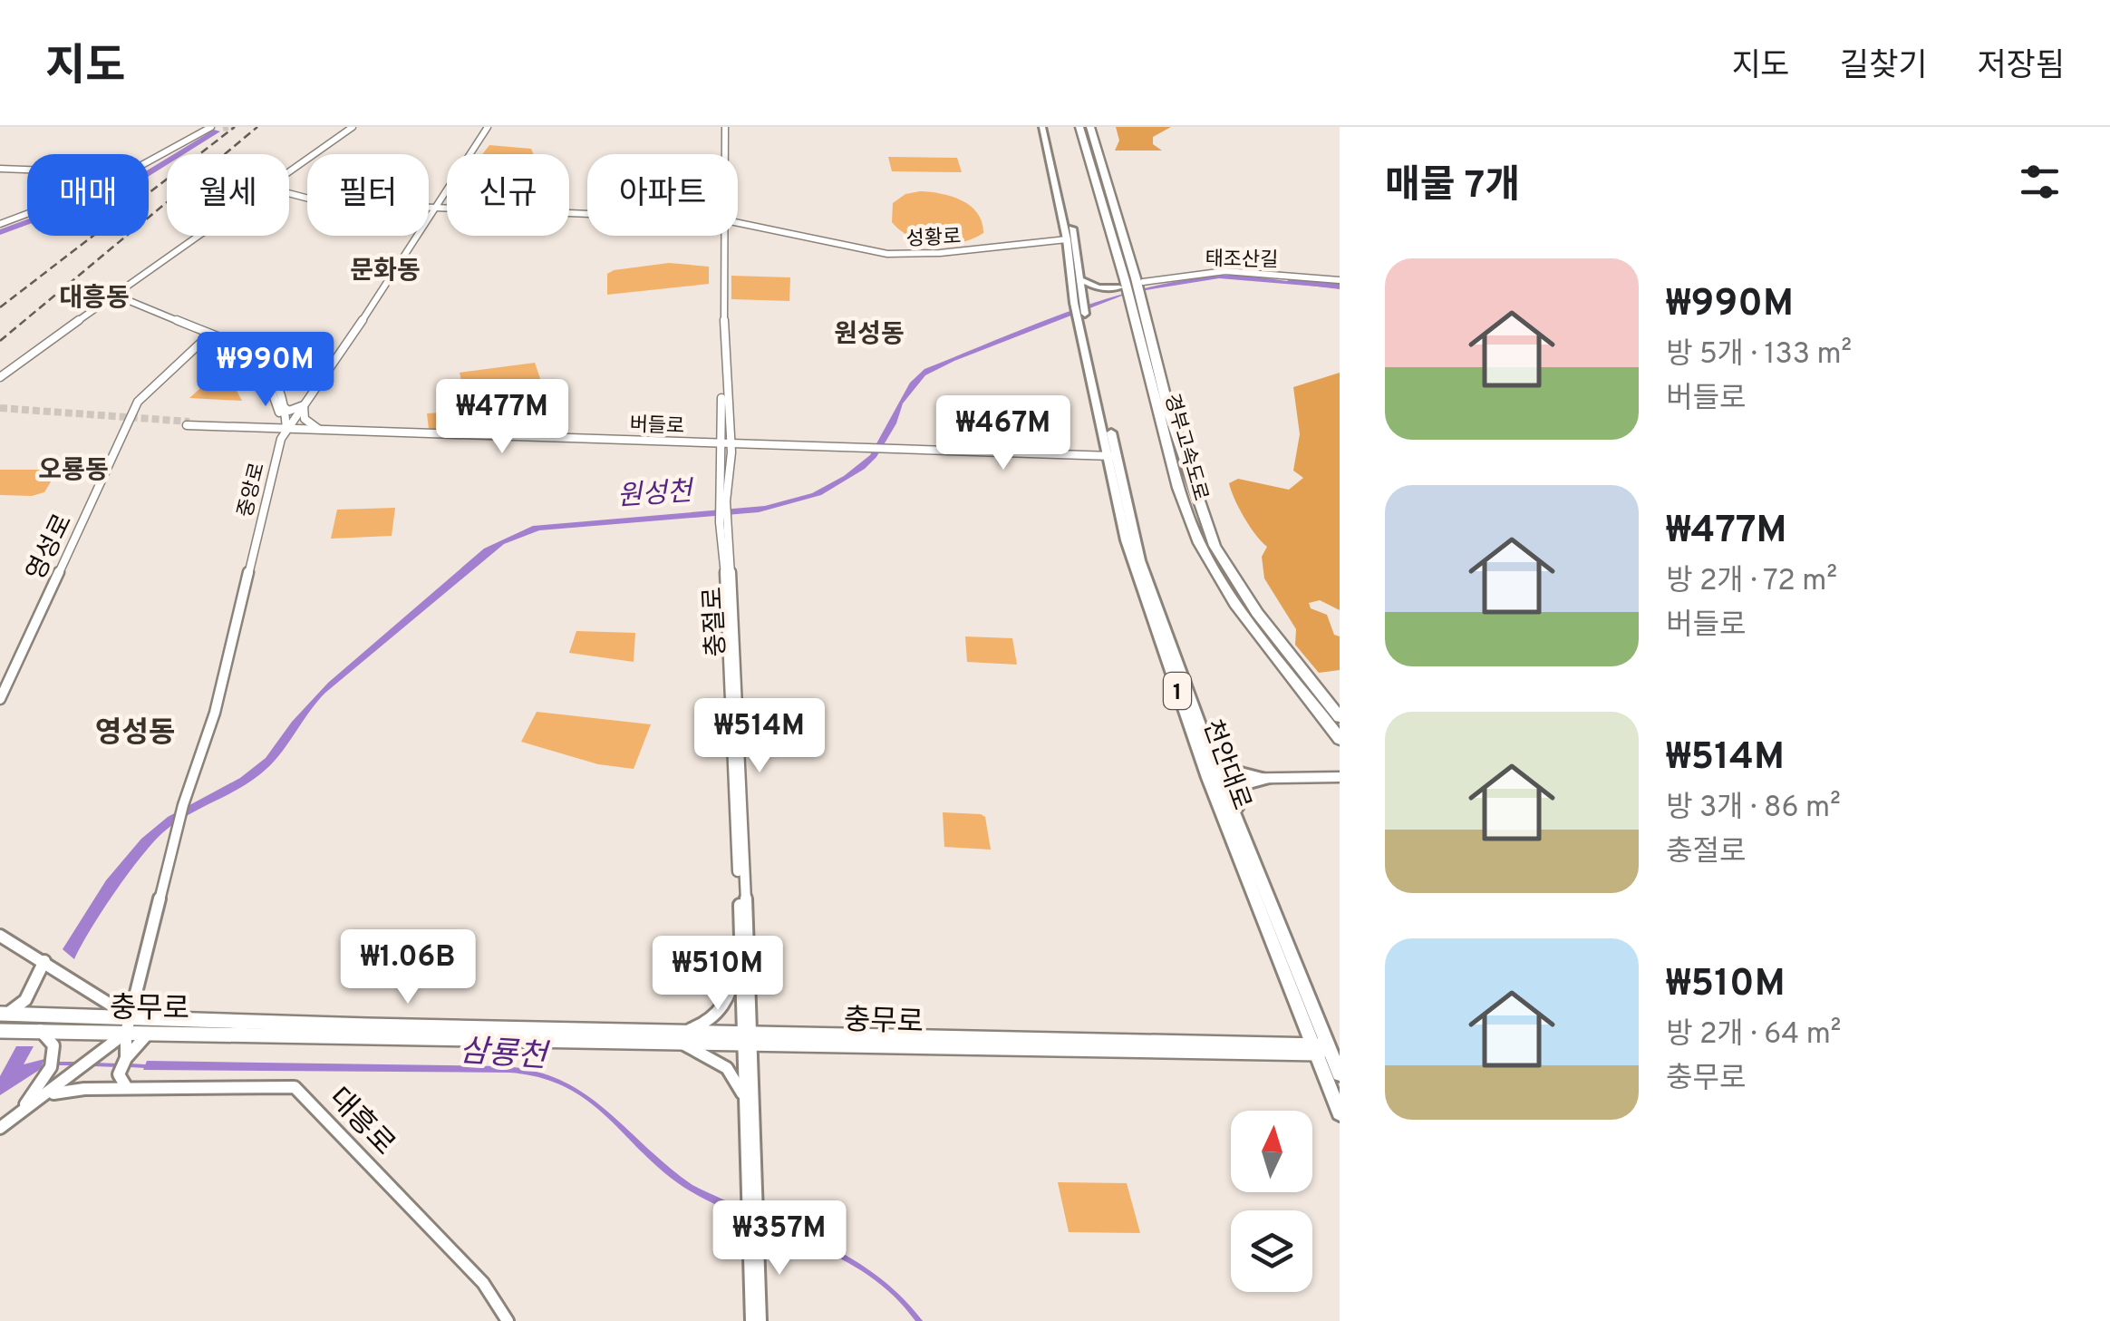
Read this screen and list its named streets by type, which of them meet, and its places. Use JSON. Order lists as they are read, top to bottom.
{
  "streets": {
    "highway": ["경부고속도로"],
    "main road": ["1", "천안대로", "충무로"],
    "street": [
      "성황로",
      "태조산길",
      "버들로",
      "중앙로",
      "영성로",
      "충절로",
      "대흥로"
    ]
  },
  "crossings": [
    ["성황로", "중앙로"],
    ["성황로", "천안대로"],
    ["태조산길", "경부고속도로"],
    ["버들로", "중앙로"],
    ["버들로", "천안대로"],
    ["충절로", "충무로"],
    ["천안대로", "충무로"]
  ],
  "districts": [
    "문화동",
    "대흥동",
    "원성동",
    "오룡동",
    "영성동"
  ],
  "water": ["원성천", "삼룡천"],
  "north": "top",
  "page": {
    "header": "지도",
    "nav": ["지도", "길찾기", "저장됨"],
    "heading": "매물 7개",
    "chip": [
      "매매",
      "월세",
      "필터",
      "신규",
      "아파트"
    ],
    "list": [
      {
        "name": "₩990M",
        "note": "방 5개 · 133 m² · 버들로"
      },
      {
        "name": "₩477M",
        "note": "방 2개 · 72 m² · 버들로"
      },
      {
        "name": "₩514M",
        "note": "방 3개 · 86 m² · 충절로"
      },
      {
        "name": "₩510M",
        "note": "방 2개 · 64 m² · 충무로"
      }
    ],
    "price": [
      "₩990M",
      "₩477M",
      "₩467M",
      "₩514M",
      "₩1.06B",
      "₩510M",
      "₩357M"
    ]
  }
}
